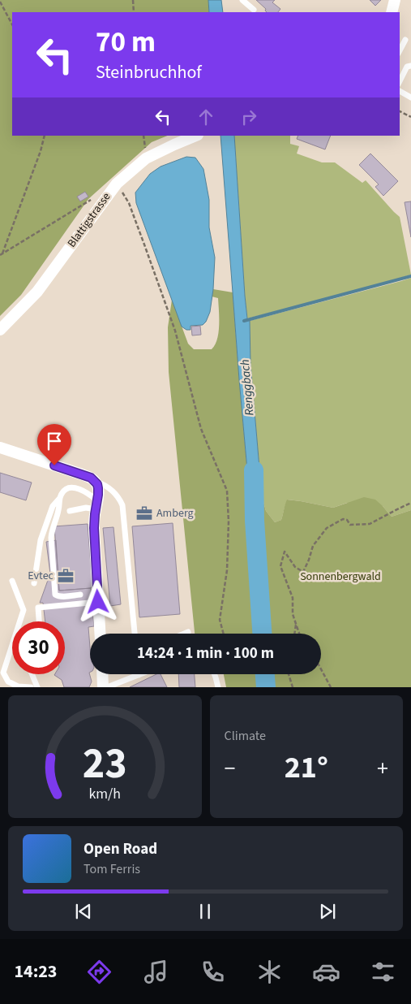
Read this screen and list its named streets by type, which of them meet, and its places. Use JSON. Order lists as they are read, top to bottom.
{
  "streets": {
    "street": ["Blattigstrasse"]
  },
  "water": ["Renggbach"],
  "parks": ["Sonnenbergwald"],
  "places": {
    "office": ["Amberg", "Evtec"]
  },
  "page": {
    "turn": ["70 m", "Steinbruchhof"],
    "limit": "30",
    "trip": "14:24 · 1 min · 100 m",
    "tile": "Climate",
    "heat": ["−", "21°", "+"],
    "song": ["Open Road", "Tom Ferris"],
    "tabs": "14:23",
    "gauge": ["23", "km/h"]
  }
}
